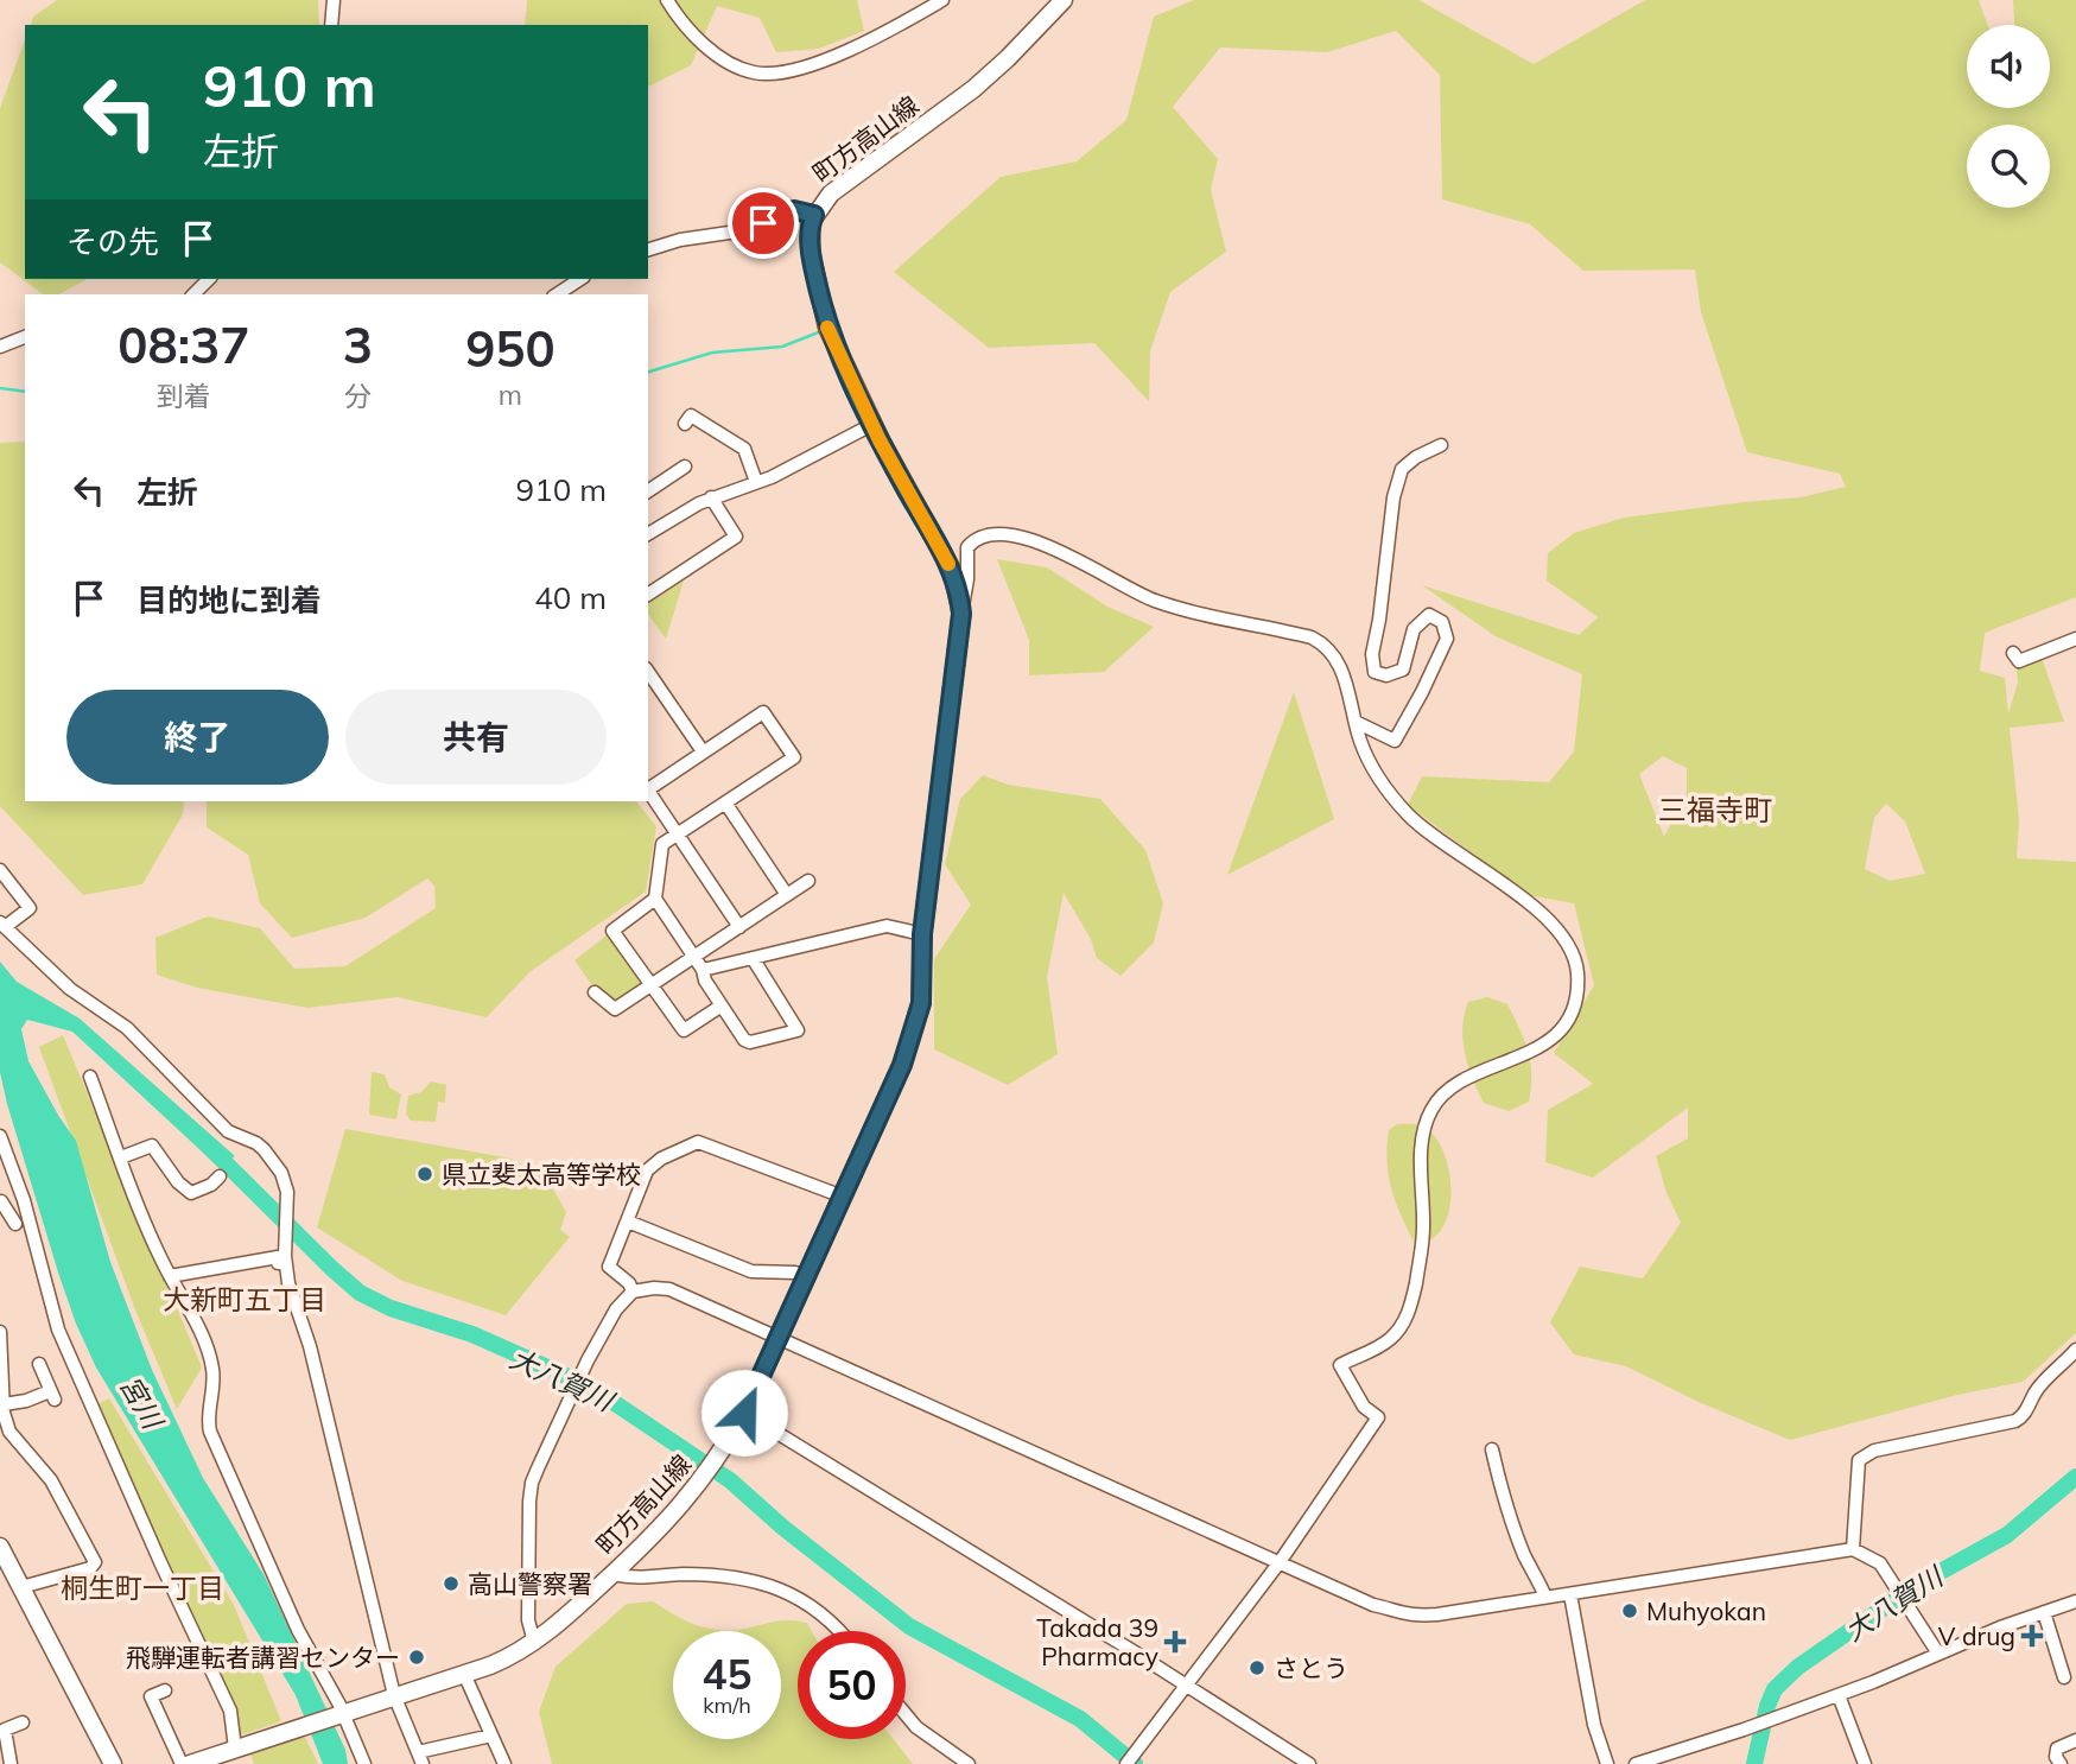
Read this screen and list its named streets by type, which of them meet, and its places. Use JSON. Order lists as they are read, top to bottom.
{
  "streets": {
    "main road": ["町方高山線"]
  },
  "districts": ["三福寺町", "大新町五丁目", "桐生町一丁目"],
  "water": ["大八賀川", "宮川"],
  "places": {
    "other": [
      "県立斐太高等学校",
      "高山警察署",
      "Muhyokan",
      "飛騨運転者講習センター",
      "さとう"
    ],
    "health": ["V drug", "Takada 39 Pharmacy"]
  },
  "page": {
    "turn": ["910 m", "左折"],
    "then": "その先",
    "eta": [
      "08:37",
      "到着",
      "3",
      "分",
      "950",
      "m"
    ],
    "list": [
      {
        "name": "左折",
        "value": "910 m"
      },
      {
        "name": "目的地に到着",
        "value": "40 m"
      }
    ],
    "buttons": ["終了", "共有"],
    "speed": "45 km/h",
    "limit": "50"
  }
}
